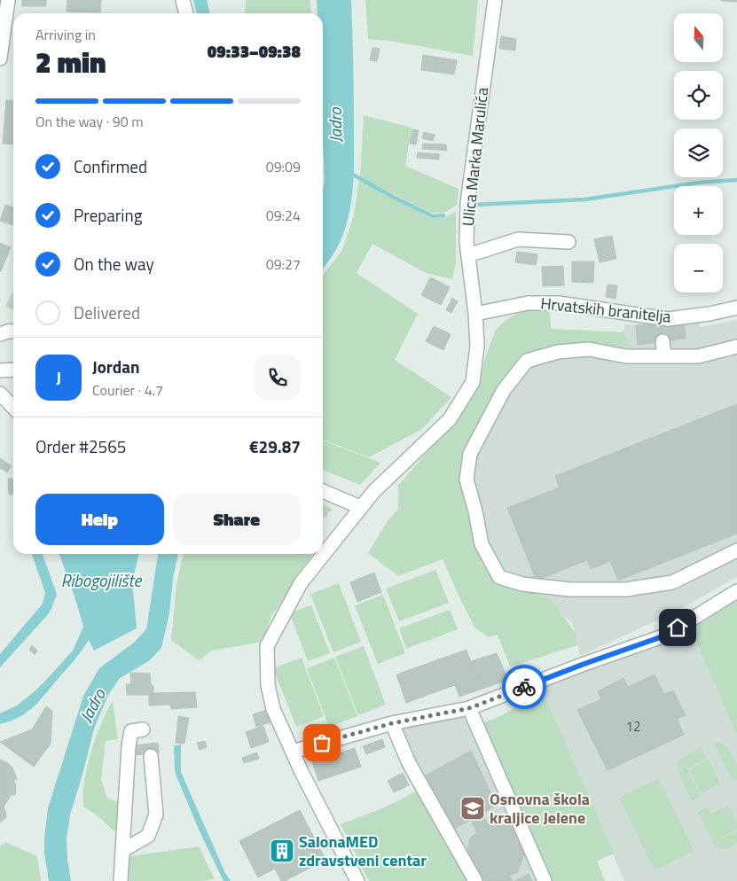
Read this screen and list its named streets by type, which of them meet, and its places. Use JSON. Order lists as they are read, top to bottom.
{
  "streets": {
    "street": ["Ulica Marka Marulića", "Hrvatskih branitelja"]
  },
  "crossings": [
    ["Ulica Marka Marulića", "Hrvatskih branitelja"]
  ],
  "water": ["Jadro", "Ribogojilište"],
  "places": {
    "school or university": ["Osnovna škola kraljice Jelene"],
    "building": ["SalonaMED zdravstveni centar"]
  },
  "house_numbers": ["12"],
  "north": "top",
  "page": {
    "map_buttons": ["+", "−"],
    "heading": ["2 min", "Arriving in", "09:33–09:38"],
    "panel": [
      "Jordan",
      "Courier · 4.7",
      "Order #2565",
      "€29.87"
    ],
    "bar": "On the way · 90 m",
    "list": [
      ["Confirmed", "09:09"],
      ["Preparing", "09:24"],
      ["On the way", "09:27"],
      "Delivered"
    ],
    "round": "J",
    "buttons": ["Help", "Share"]
  }
}
